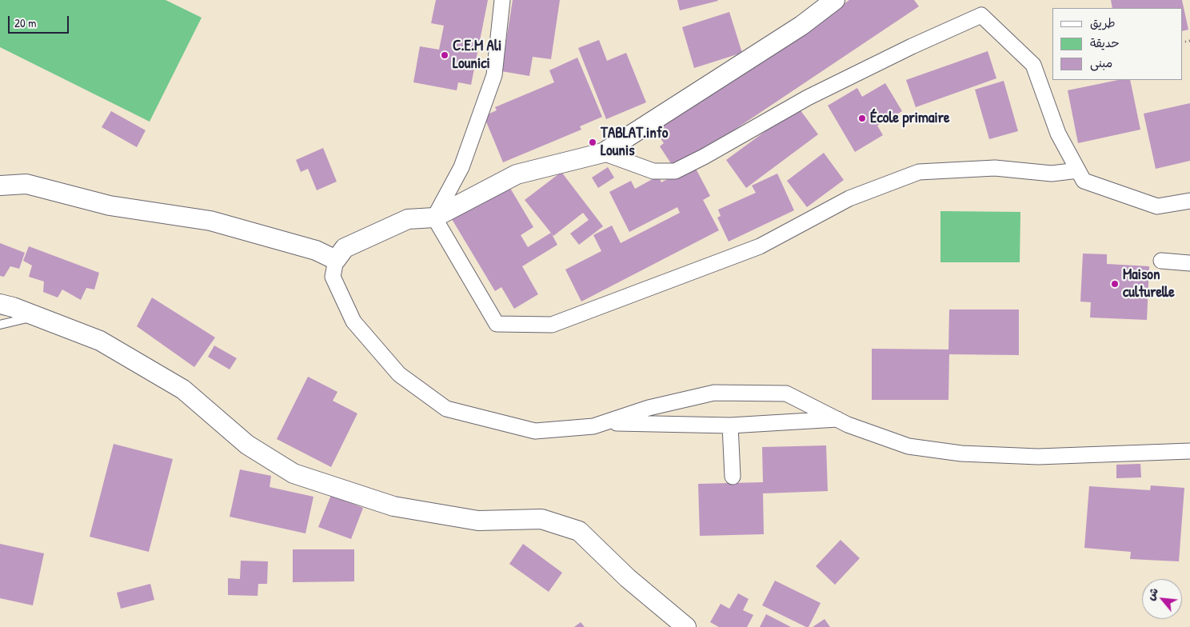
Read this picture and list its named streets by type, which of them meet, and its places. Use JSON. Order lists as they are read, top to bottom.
{
  "places": [
    "C.E.M Ali Lounici",
    "École primaire",
    "TABLAT.info Lounis",
    "Maison culturelle"
  ],
  "legend": ["طريق", "حديقة", "مبنى"],
  "scale_bar": "20 m",
  "north": "top left"
}
